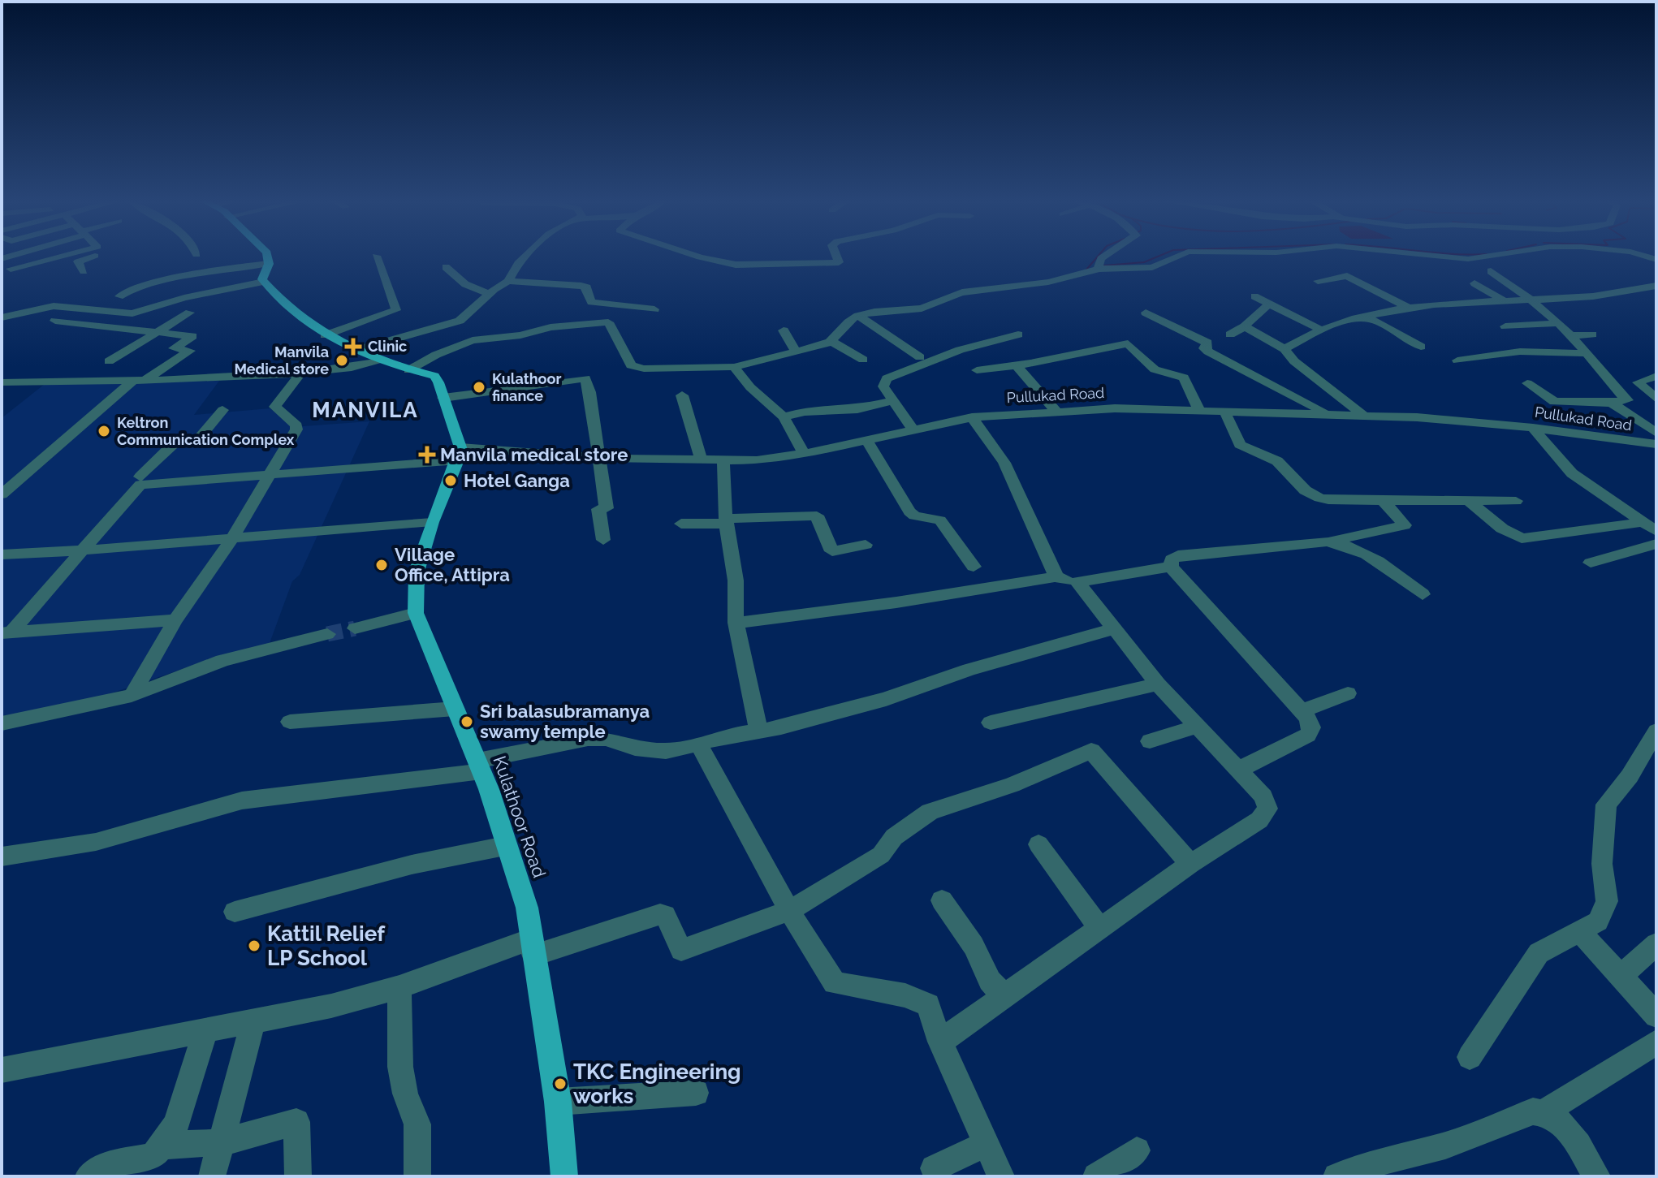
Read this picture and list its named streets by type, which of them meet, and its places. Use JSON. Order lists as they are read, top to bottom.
{
  "streets": {
    "main road": ["Kulathoor Road"],
    "street": ["Pullukad Road"]
  },
  "crossings": [
    ["Pullukad Road", "Kulathoor Road"]
  ],
  "districts": ["MANVILA"],
  "places": {
    "health": ["Clinic", "Manvila medical store"],
    "other": [
      "Manvila Medical store",
      "Kulathoor finance",
      "Keltron Communication Complex",
      "Hotel Ganga",
      "Village Office, Attipra",
      "Sri balasubramanya swamy temple",
      "Kattil Relief LP School",
      "TKC Engineering works"
    ]
  }
}
